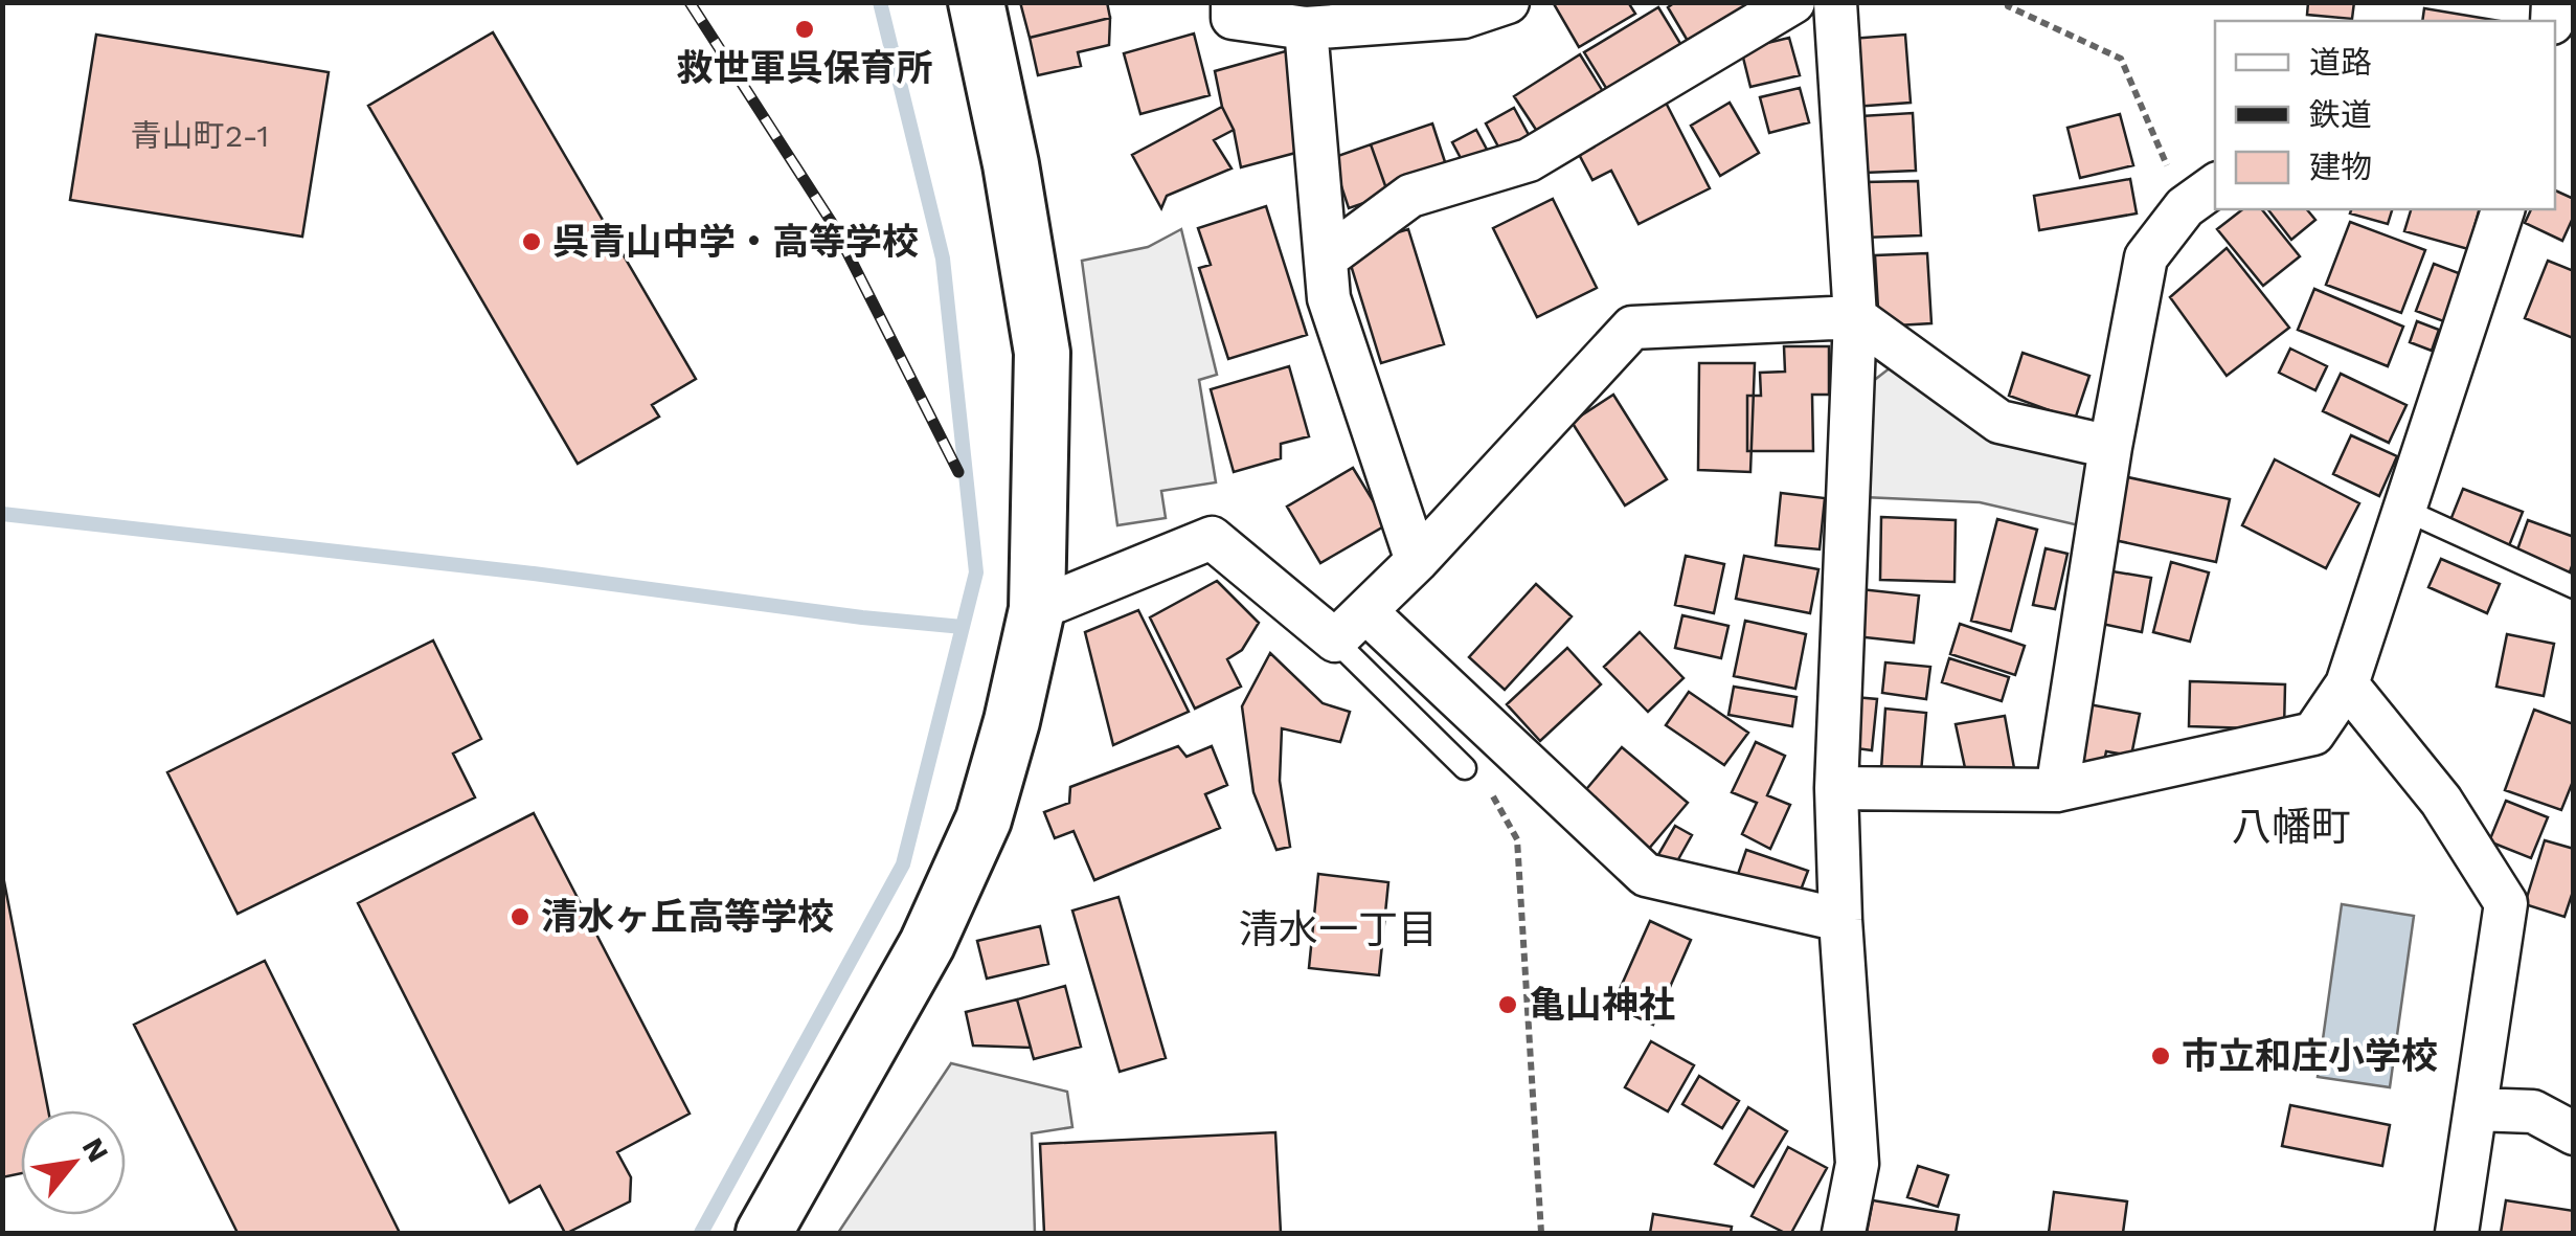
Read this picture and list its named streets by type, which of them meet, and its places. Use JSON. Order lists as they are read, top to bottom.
{
  "districts": ["八幡町", "清水一丁目"],
  "places": [
    "救世軍呉保育所",
    "呉青山中学・高等学校",
    "清水ヶ丘高等学校",
    "亀山神社",
    "市立和庄小学校"
  ],
  "house_numbers": ["青山町2-1"],
  "legend": ["道路", "鉄道", "建物"],
  "north": "top right"
}
